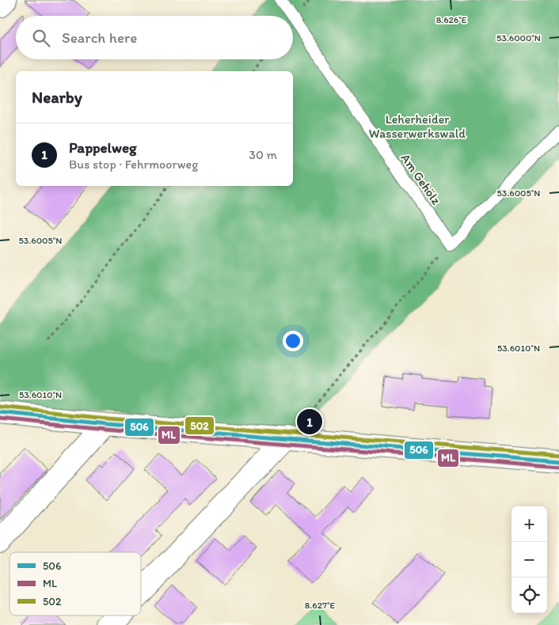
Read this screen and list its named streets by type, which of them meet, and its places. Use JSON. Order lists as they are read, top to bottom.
{
  "streets": {
    "lane": ["Am Gehölz"]
  },
  "parks": ["Leherheider Wasserwerkswald"],
  "lines": ["transit line 502", "transit line 506", "transit line ML"],
  "legend": ["506", "ML", "502"],
  "page": {
    "search": "Search here",
    "heading": "Nearby",
    "list": [
      {
        "mark": "1",
        "name": "Pappelweg",
        "note": "Bus stop · Fehrmoorweg",
        "value": "30 m"
      }
    ],
    "pins": "1",
    "map_buttons": ["+", "−"]
  },
  "coordinates": [
    "8.626°E",
    "53.6000°N",
    "53.6005°N",
    "53.6010°N",
    "8.627°E"
  ]
}
